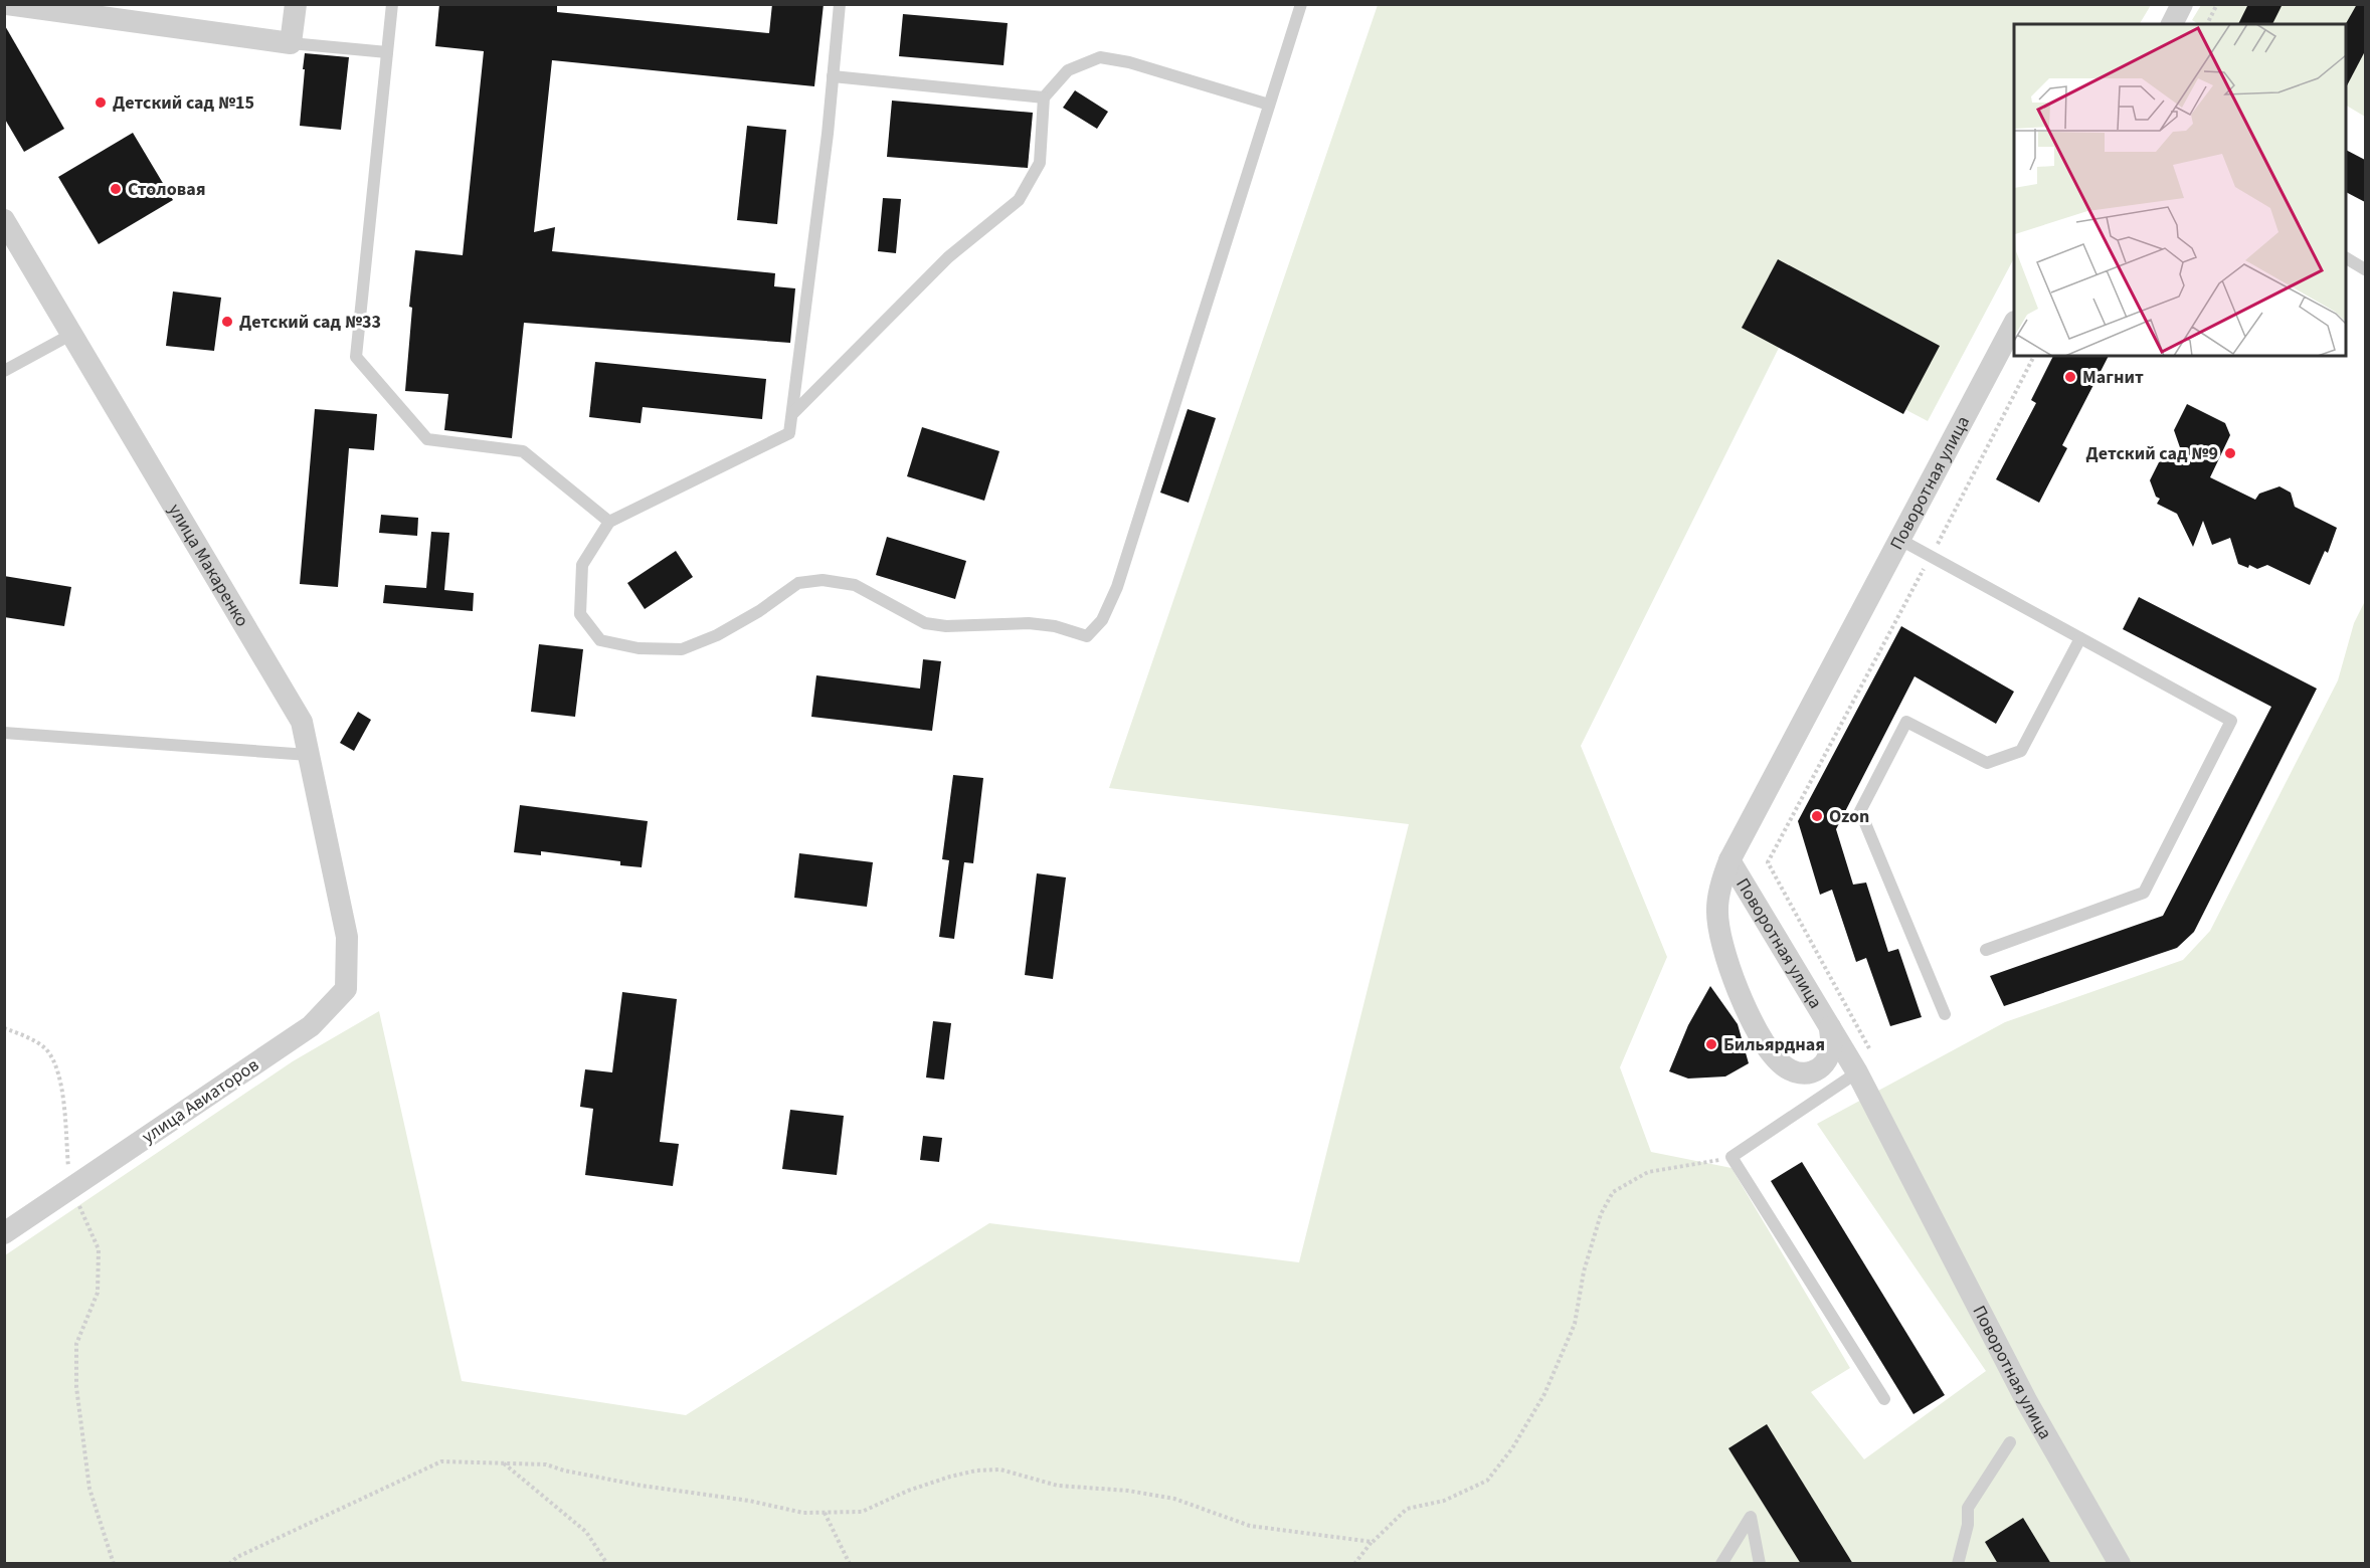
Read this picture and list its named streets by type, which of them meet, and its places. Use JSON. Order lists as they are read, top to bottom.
{
  "streets": {
    "street": ["Поворотная улица", "улица Макаренко", "улица Авиаторов"]
  },
  "crossings": [
    ["улица Макаренко", "улица Авиаторов"]
  ],
  "places": [
    "Детский сад №15",
    "Столовая",
    "Детский сад №33",
    "Магнит",
    "Детский сад №9",
    "Ozon",
    "Бильярдная"
  ]
}
